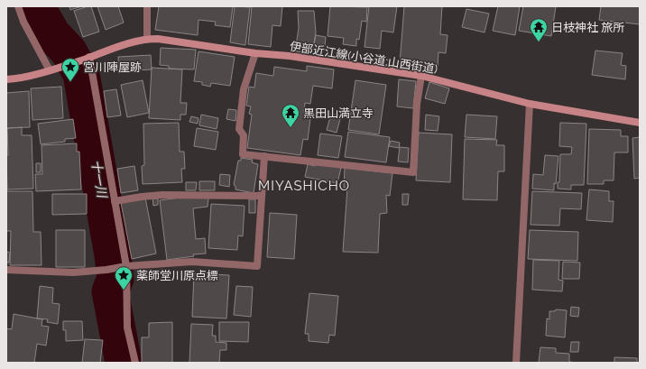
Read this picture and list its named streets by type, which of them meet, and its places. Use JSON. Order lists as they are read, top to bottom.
{
  "streets": {
    "main road": ["伊部近江線(小谷道;山西街道)"]
  },
  "districts": ["MIYASHICHO"],
  "water": ["十一川"],
  "places": {
    "temple": ["日枝神社 旅所", "黒田山満立寺"],
    "place": ["宮川陣屋跡", "薬師堂川原点標"]
  }
}
